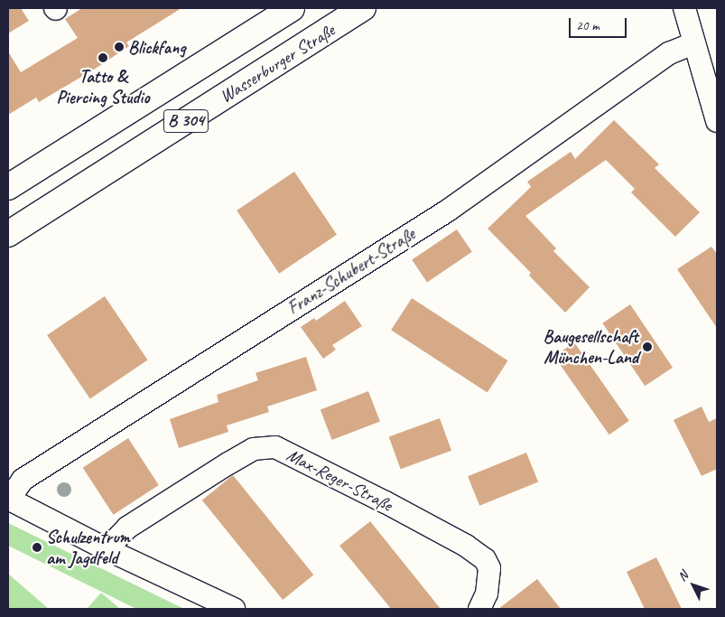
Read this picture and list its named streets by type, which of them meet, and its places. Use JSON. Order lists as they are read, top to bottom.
{
  "streets": {
    "main road": ["Wasserburger Straße", "B 304"],
    "street": ["Franz-Schubert-Straße", "Max-Reger-Straße"]
  },
  "places": [
    "Blickfang",
    "Tatto & Piercing Studio",
    "Baugesellschaft München-Land",
    "Schulzentrum am Jagdfeld"
  ],
  "scale_bar": "20 m",
  "north": "top left"
}
